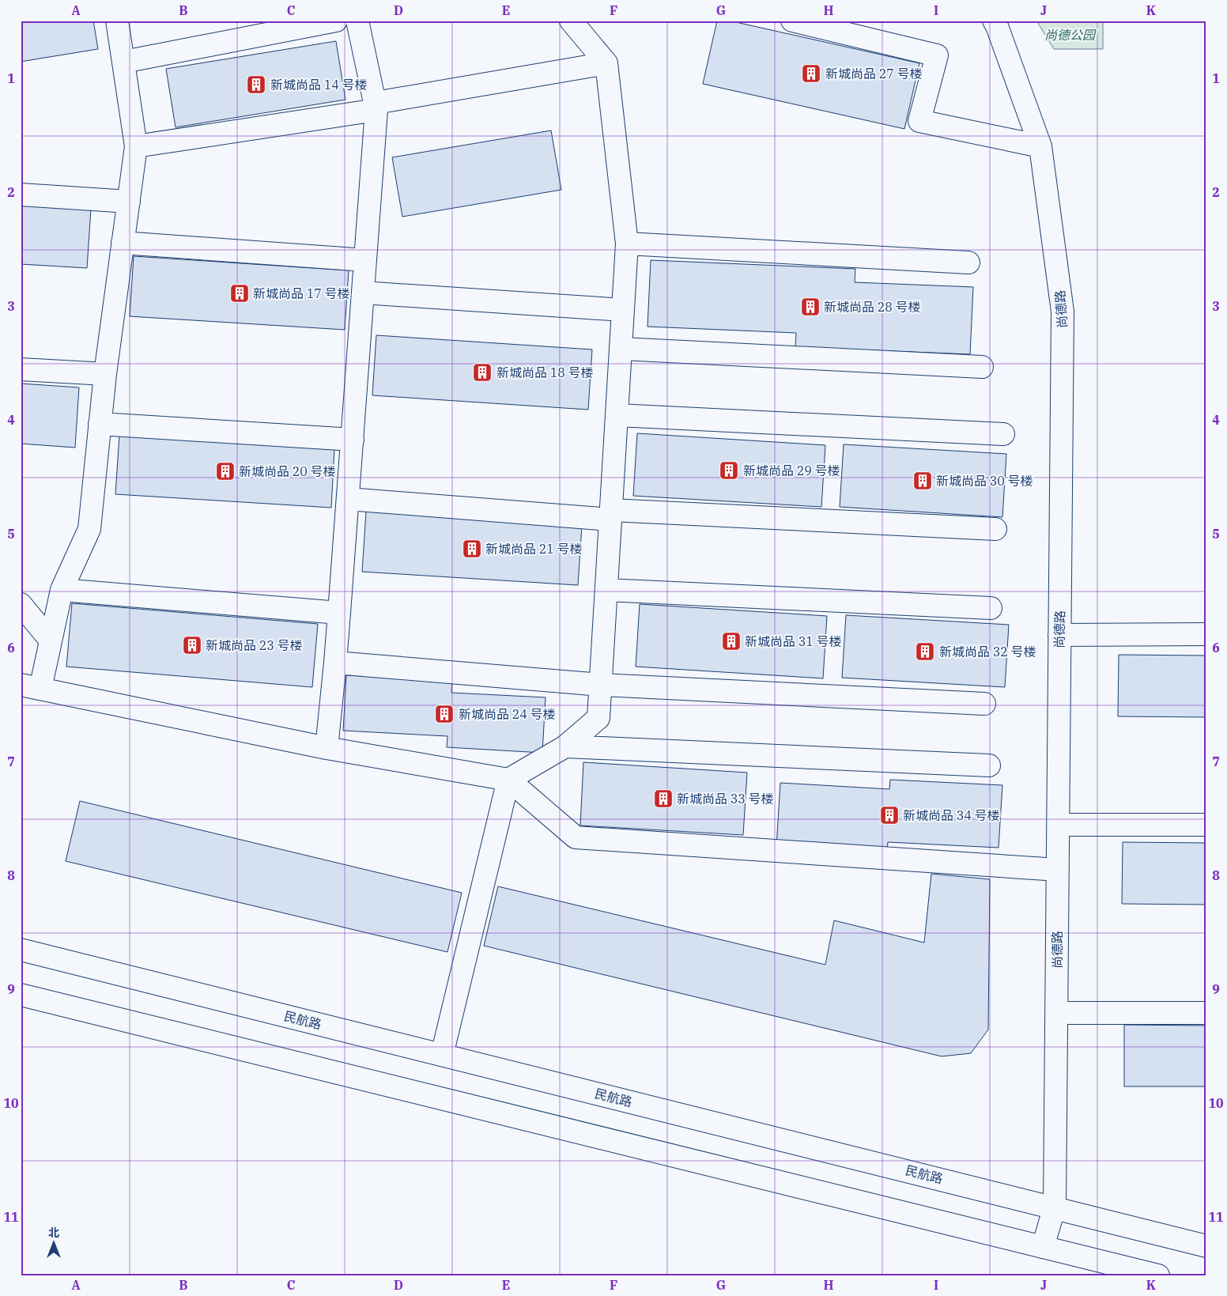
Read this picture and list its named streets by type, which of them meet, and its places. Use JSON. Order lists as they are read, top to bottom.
{
  "streets": {
    "main road": ["尚德路", "民航路"]
  },
  "crossings": [
    ["尚德路", "民航路"]
  ],
  "parks": ["尚德公园"],
  "places": {
    "building": [
      "新城尚品 27 号楼",
      "新城尚品 14 号楼",
      "新城尚品 17 号楼",
      "新城尚品 28 号楼",
      "新城尚品 18 号楼",
      "新城尚品 29 号楼",
      "新城尚品 20 号楼",
      "新城尚品 30 号楼",
      "新城尚品 21 号楼",
      "新城尚品 31 号楼",
      "新城尚品 23 号楼",
      "新城尚品 32 号楼",
      "新城尚品 24 号楼",
      "新城尚品 33 号楼",
      "新城尚品 34 号楼"
    ]
  },
  "north": "top",
  "grid": {
    "columns": [
      "A",
      "B",
      "C",
      "D",
      "E",
      "F",
      "G",
      "H",
      "I",
      "J",
      "K"
    ],
    "rows": [
      "1",
      "2",
      "3",
      "4",
      "5",
      "6",
      "7",
      "8",
      "9",
      "10",
      "11"
    ]
  }
}
